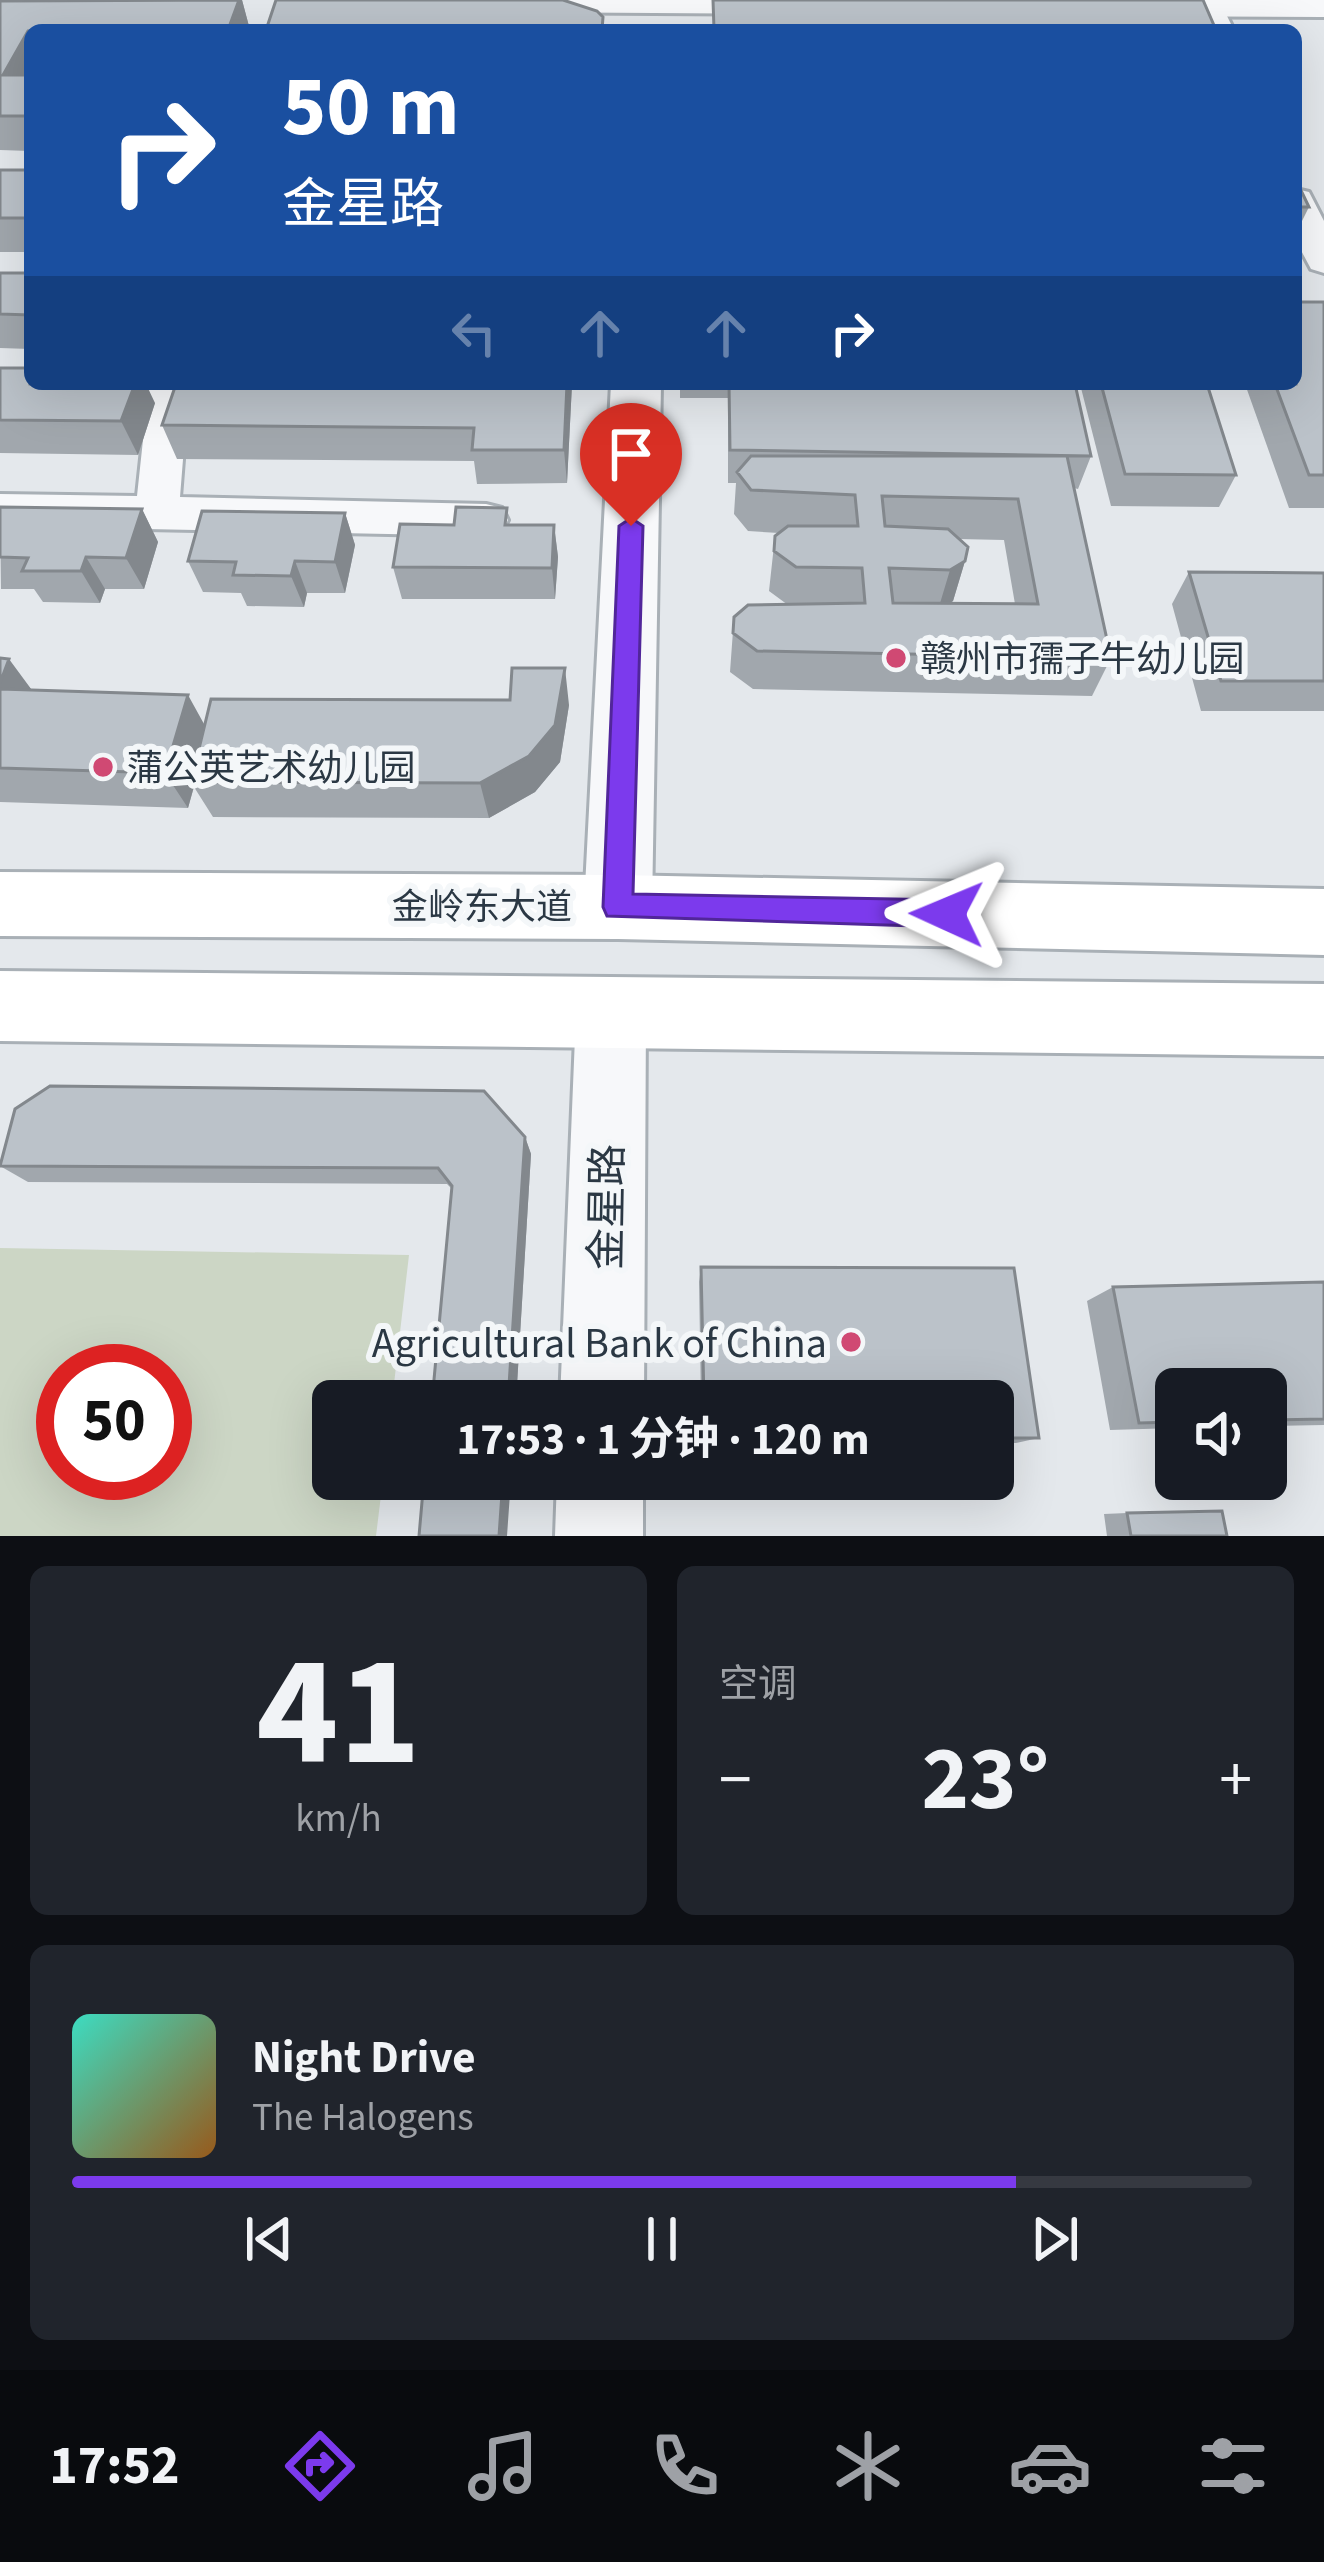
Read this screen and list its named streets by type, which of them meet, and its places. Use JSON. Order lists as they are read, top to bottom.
{
  "streets": {
    "main road": ["金岭东大道"],
    "street": ["金星路"]
  },
  "places": ["赣州市孺子牛幼儿园", "蒲公英艺术幼儿园", "Agricultural Bank of China"],
  "page": {
    "turn": ["50 m", "金星路"],
    "limit": "50",
    "trip": "17:53 · 1 分钟 · 120 m",
    "tile": [
      ["41", "km/h"],
      "空调"
    ],
    "heat": ["−", "23°", "+"],
    "song": ["Night Drive", "The Halogens"],
    "tabs": "17:52"
  }
}
